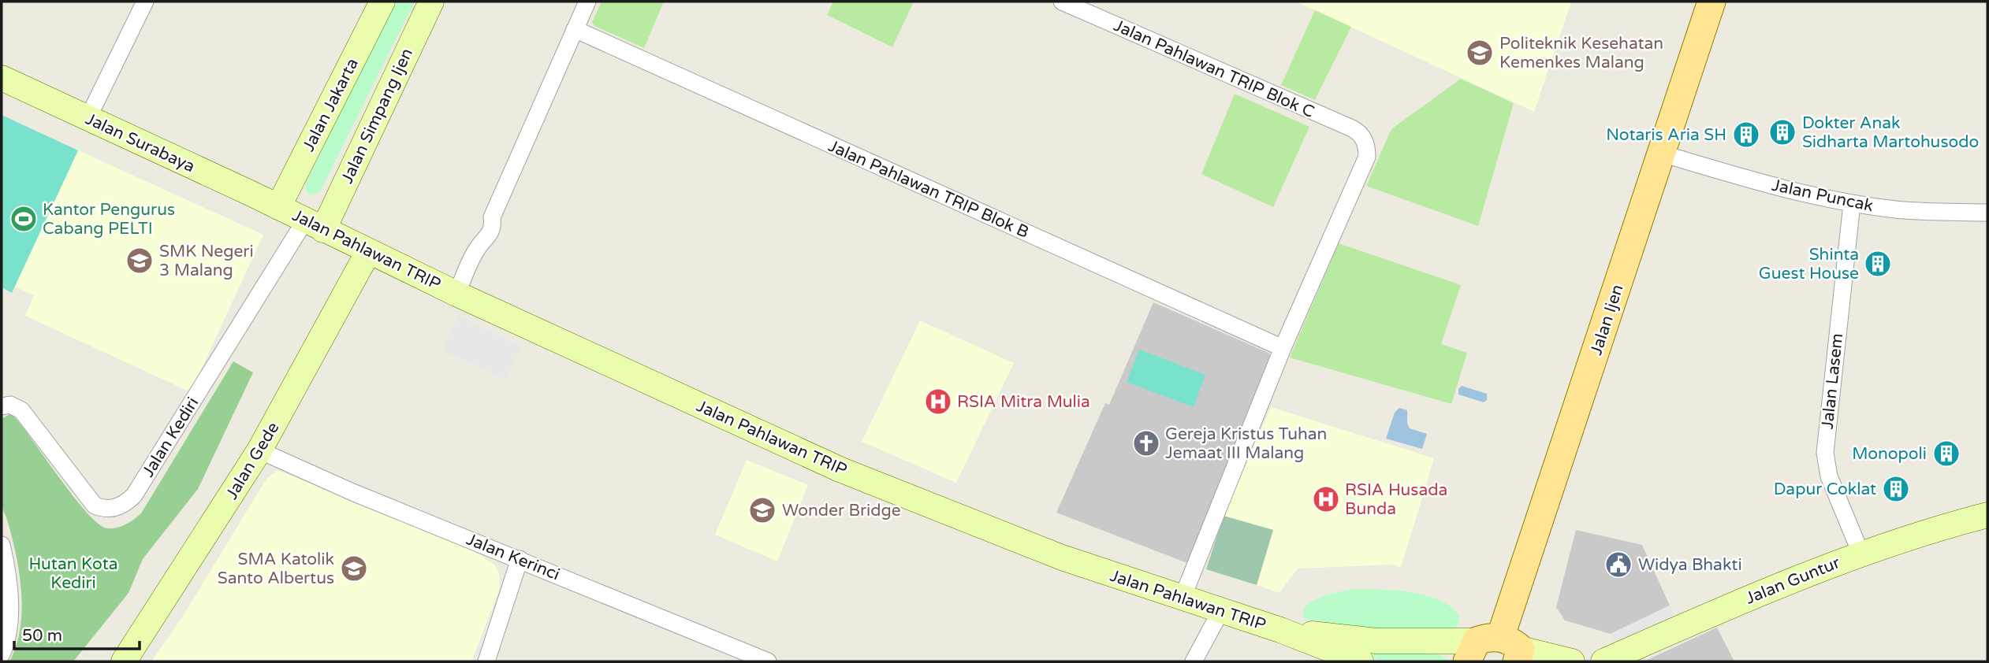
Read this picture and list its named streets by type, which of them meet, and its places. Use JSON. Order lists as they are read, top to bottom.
{
  "streets": {
    "main road": [
      "Jalan Jakarta",
      "Jalan Simpang Ijen",
      "Jalan Surabaya",
      "Jalan Pahlawan TRIP",
      "Jalan Ijen",
      "Jalan Gede",
      "Jalan Guntur"
    ],
    "street": [
      "Jalan Pahlawan TRIP Blok C",
      "Jalan Pahlawan TRIP Blok B",
      "Jalan Puncak",
      "Jalan Lasem",
      "Jalan Kediri",
      "Jalan Kerinci"
    ]
  },
  "crossings": [
    ["Jalan Pahlawan TRIP Blok C", "Jalan Pahlawan TRIP Blok B"],
    ["Jalan Jakarta", "Jalan Surabaya"],
    ["Jalan Jakarta", "Jalan Pahlawan TRIP"],
    ["Jalan Simpang Ijen", "Jalan Pahlawan TRIP"],
    ["Jalan Simpang Ijen", "Jalan Kediri"],
    ["Jalan Surabaya", "Jalan Pahlawan TRIP"],
    ["Jalan Puncak", "Jalan Ijen"],
    ["Jalan Puncak", "Jalan Lasem"],
    ["Jalan Pahlawan TRIP", "Jalan Ijen"],
    ["Jalan Pahlawan TRIP", "Jalan Kediri"],
    ["Jalan Pahlawan TRIP", "Jalan Gede"],
    ["Jalan Lasem", "Jalan Guntur"],
    ["Jalan Gede", "Jalan Kerinci"]
  ],
  "parks": ["Hutan Kota Kediri"],
  "places": {
    "school or university": [
      "Politeknik Kesehatan Kemenkes Malang",
      "SMK Negeri 3 Malang",
      "Wonder Bridge",
      "SMA Katolik Santo Albertus"
    ],
    "building": [
      "Dokter Anak Sidharta Martohusodo",
      "Notaris Aria SH",
      "Shinta Guest House",
      "Monopoli",
      "Dapur Coklat"
    ],
    "sports": ["Kantor Pengurus Cabang PELTI"],
    "hospital": ["RSIA Mitra Mulia", "RSIA Husada Bunda"],
    "church": ["Gereja Kristus Tuhan Jemaat III Malang"],
    "public building": ["Widya Bhakti"]
  },
  "scale_bar": "50 m"
}
